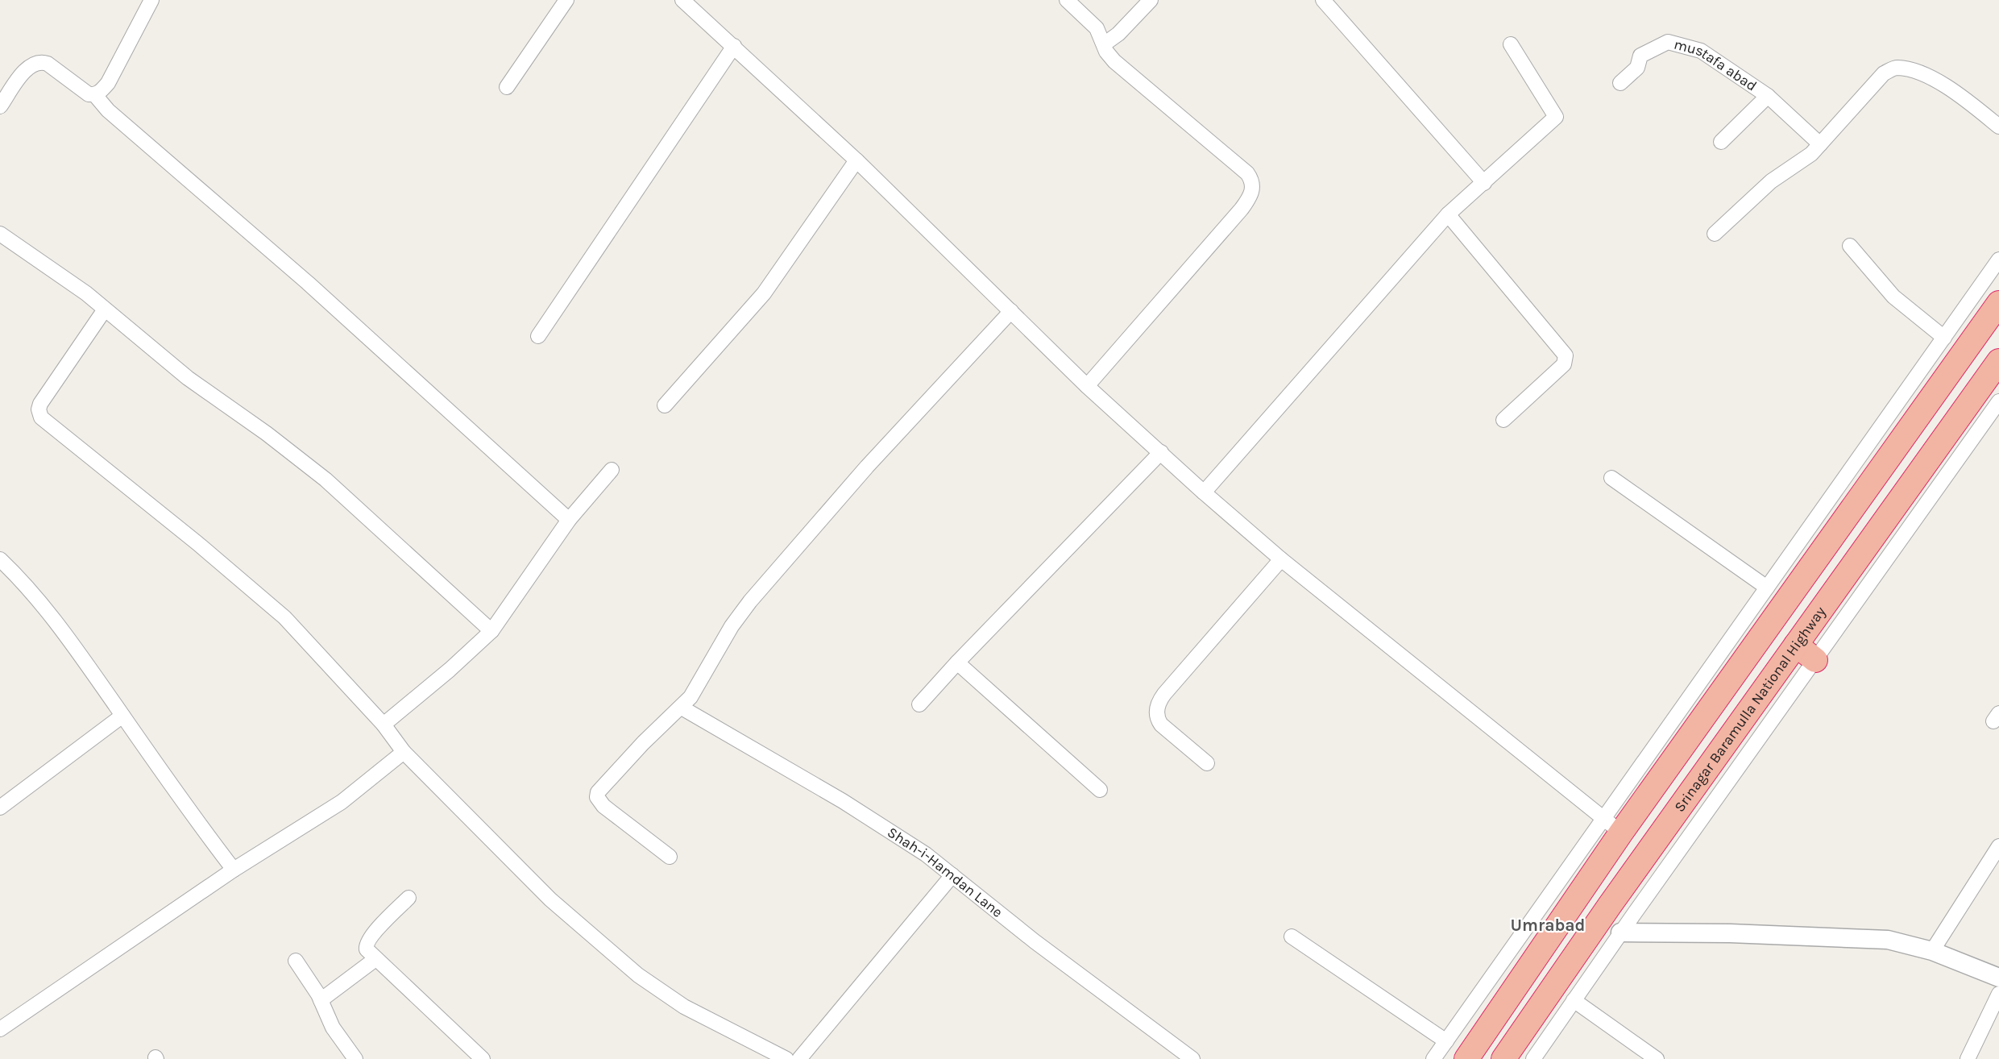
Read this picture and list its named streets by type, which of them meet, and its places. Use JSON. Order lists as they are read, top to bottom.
{
  "streets": {
    "highway": ["Srinagar Baramulla National Highway"],
    "street": ["mustafa abad", "Shah-i-Hamdan Lane"]
  },
  "districts": ["Umrabad"]
}
